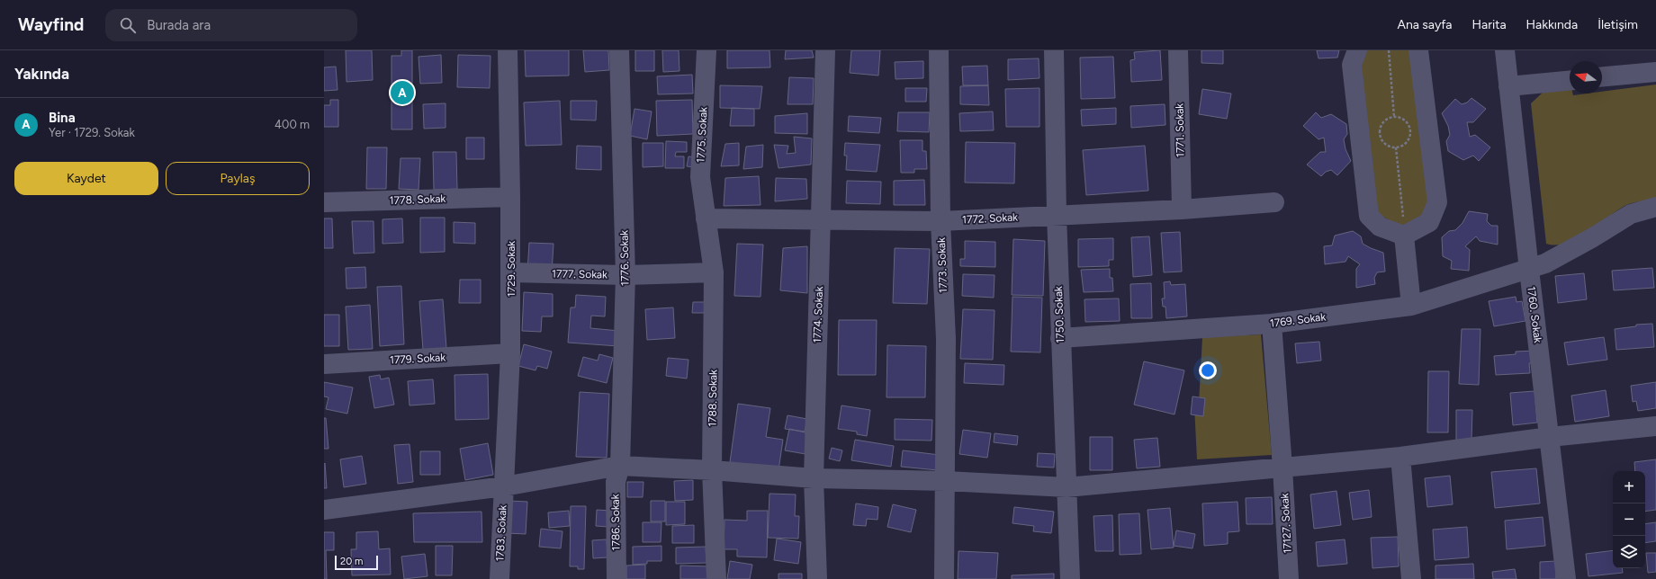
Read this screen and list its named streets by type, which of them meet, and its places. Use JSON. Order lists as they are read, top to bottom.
{
  "streets": {
    "street": [
      "1771. Sokak",
      "1775. Sokak",
      "1778. Sokak",
      "1772. Sokak",
      "1776. Sokak",
      "1773. Sokak",
      "1729. Sokak",
      "1777. Sokak",
      "1774. Sokak",
      "1750. Sokak",
      "1760. Sokak",
      "1769. Sokak",
      "1779. Sokak",
      "1788. Sokak",
      "1786. Sokak",
      "17127. Sokak",
      "1783. Sokak"
    ]
  },
  "crossings": [
    ["1771. Sokak", "1772. Sokak"],
    ["1775. Sokak", "1772. Sokak"],
    ["1775. Sokak", "1788. Sokak"],
    ["1778. Sokak", "1729. Sokak"],
    ["1772. Sokak", "1773. Sokak"],
    ["1772. Sokak", "1774. Sokak"],
    ["1772. Sokak", "1750. Sokak"],
    ["1772. Sokak", "1788. Sokak"],
    ["1776. Sokak", "1777. Sokak"],
    ["1776. Sokak", "1786. Sokak"],
    ["1729. Sokak", "1777. Sokak"],
    ["1729. Sokak", "1779. Sokak"],
    ["1729. Sokak", "1783. Sokak"],
    ["1777. Sokak", "1788. Sokak"],
    ["1750. Sokak", "1769. Sokak"],
    ["1760. Sokak", "1769. Sokak"],
    ["1769. Sokak", "17127. Sokak"]
  ],
  "scale_bar": "20 m",
  "north": "left",
  "page": {
    "header": "Wayfind",
    "search": "Burada ara",
    "nav": [
      "Ana sayfa",
      "Harita",
      "Hakkında",
      "İletişim"
    ],
    "heading": "Yakında",
    "pins": "A",
    "list": [
      {
        "mark": "A",
        "name": "Bina",
        "note": "Yer · 1729. Sokak",
        "value": "400 m"
      }
    ],
    "buttons": ["Kaydet", "Paylaş"],
    "map_buttons": ["+", "−"],
    "scale": "20 m"
  }
}
